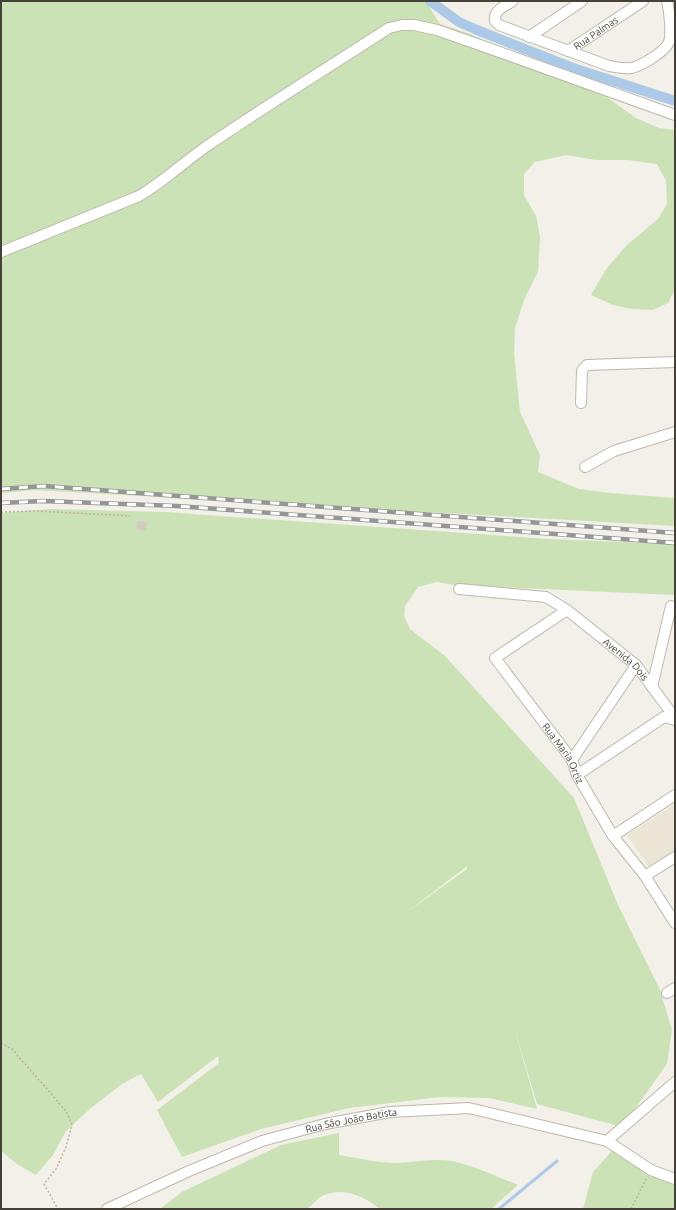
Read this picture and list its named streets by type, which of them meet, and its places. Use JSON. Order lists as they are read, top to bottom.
{
  "streets": {
    "street": [
      "Rua Palmas",
      "Avenida Dois",
      "Rua Maria Ortiz",
      "Rua São João Batista"
    ]
  },
  "crossings": [
    ["Avenida Dois", "Rua Maria Ortiz"]
  ]
}
